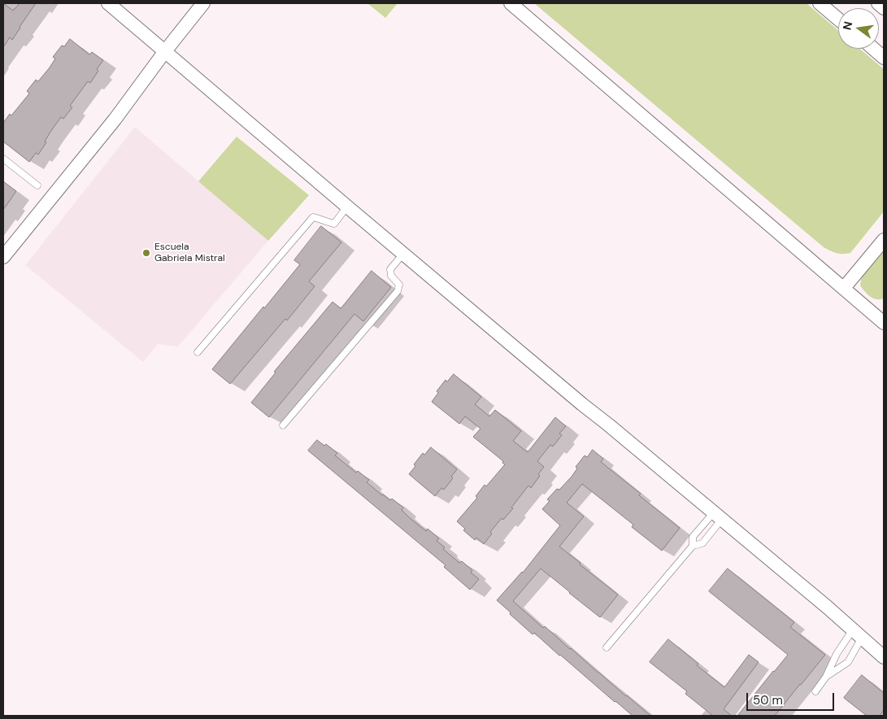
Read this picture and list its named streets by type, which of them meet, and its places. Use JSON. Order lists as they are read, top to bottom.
{
  "places": ["Escuela Gabriela Mistral"],
  "scale_bar": "50 m",
  "north": "left"
}
